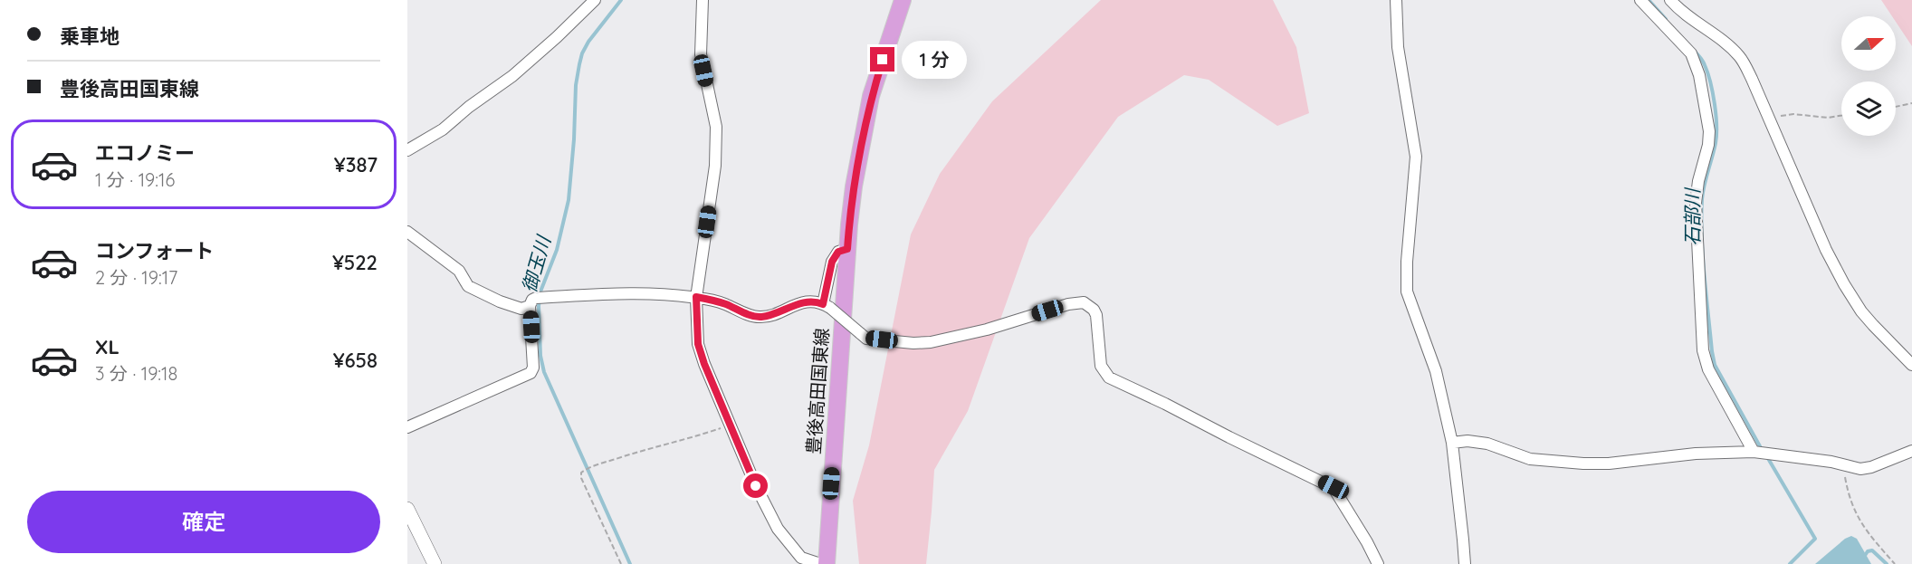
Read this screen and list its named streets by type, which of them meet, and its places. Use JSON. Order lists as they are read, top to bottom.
{
  "streets": {
    "main road": ["豊後高田国東線"]
  },
  "water": ["石部川", "御玉川"],
  "north": "right",
  "page": {
    "banner": ["乗車地", "豊後高田国東線"],
    "bubble": "1 分",
    "list": [
      {
        "name": "エコノミー",
        "note": "1 分 · 19:16",
        "value": "¥387"
      },
      {
        "name": "コンフォート",
        "note": "2 分 · 19:17",
        "value": "¥522"
      },
      {
        "name": "XL",
        "note": "3 分 · 19:18",
        "value": "¥658"
      }
    ],
    "buttons": "確定"
  }
}
